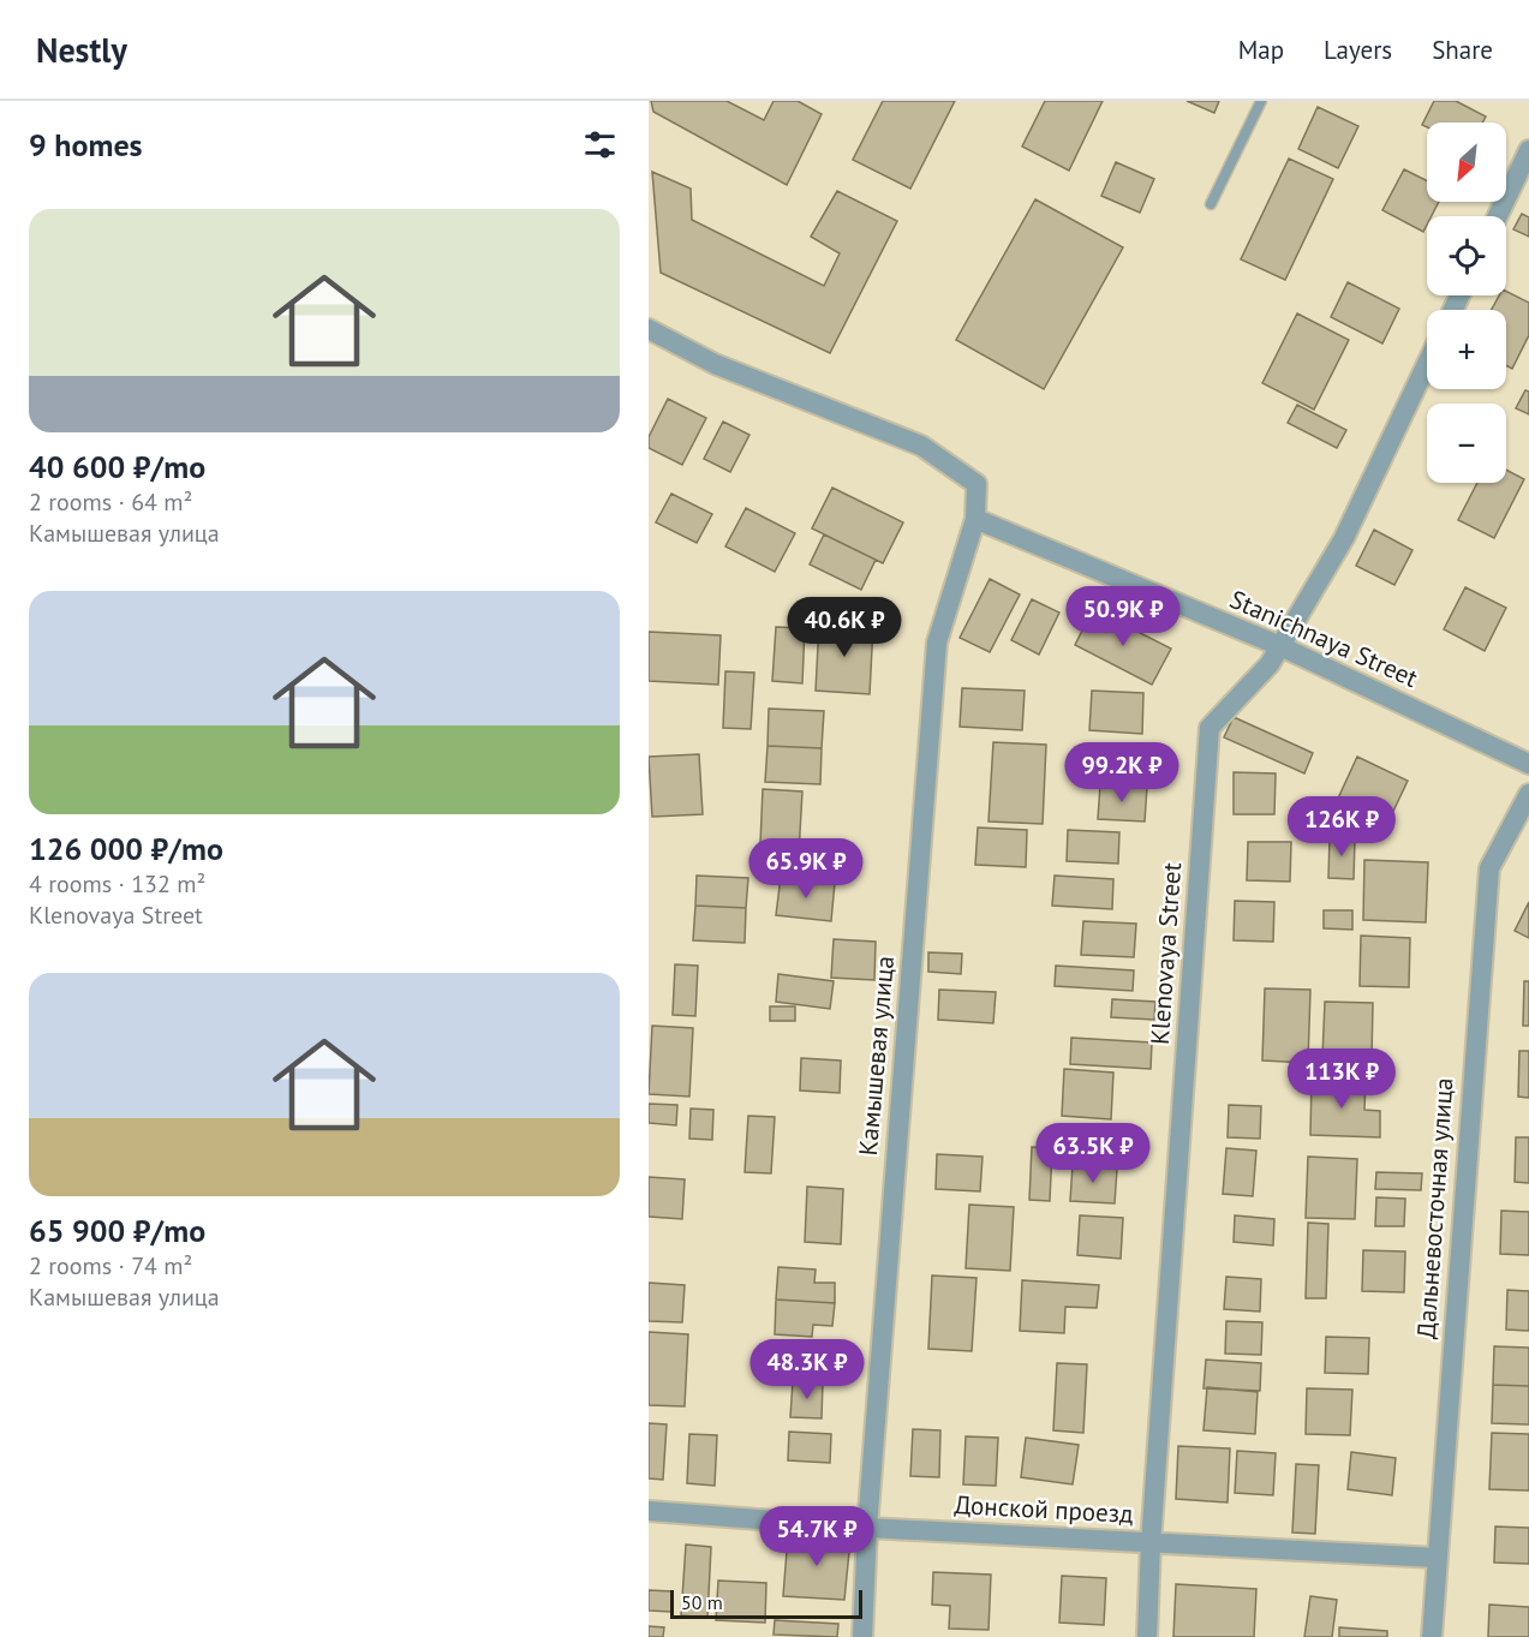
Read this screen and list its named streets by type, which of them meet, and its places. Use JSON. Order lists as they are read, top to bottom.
{
  "streets": {
    "street": [
      "Stanichnaya Street",
      "Klenovaya Street",
      "Камышевая улица",
      "Дальневосточная улица",
      "Донской проезд"
    ]
  },
  "crossings": [
    ["Stanichnaya Street", "Klenovaya Street"],
    ["Stanichnaya Street", "Камышевая улица"],
    ["Klenovaya Street", "Донской проезд"],
    ["Камышевая улица", "Донской проезд"],
    ["Дальневосточная улица", "Донской проезд"]
  ],
  "scale_bar": "50 m",
  "north": "bottom left",
  "page": {
    "header": "Nestly",
    "nav": ["Map", "Layers", "Share"],
    "heading": "9 homes",
    "map_buttons": ["+", "−"],
    "list": [
      {
        "name": "40 600 ₽/mo",
        "note": "2 rooms · 64 m² · Камышевая улица"
      },
      {
        "name": "126 000 ₽/mo",
        "note": "4 rooms · 132 m² · Klenovaya Street"
      },
      {
        "name": "65 900 ₽/mo",
        "note": "2 rooms · 74 m² · Камышевая улица"
      }
    ],
    "price": [
      "50.9K ₽",
      "40.6K ₽",
      "99.2K ₽",
      "126K ₽",
      "65.9K ₽",
      "113K ₽",
      "63.5K ₽",
      "48.3K ₽",
      "54.7K ₽"
    ],
    "scale": "50 m"
  }
}
